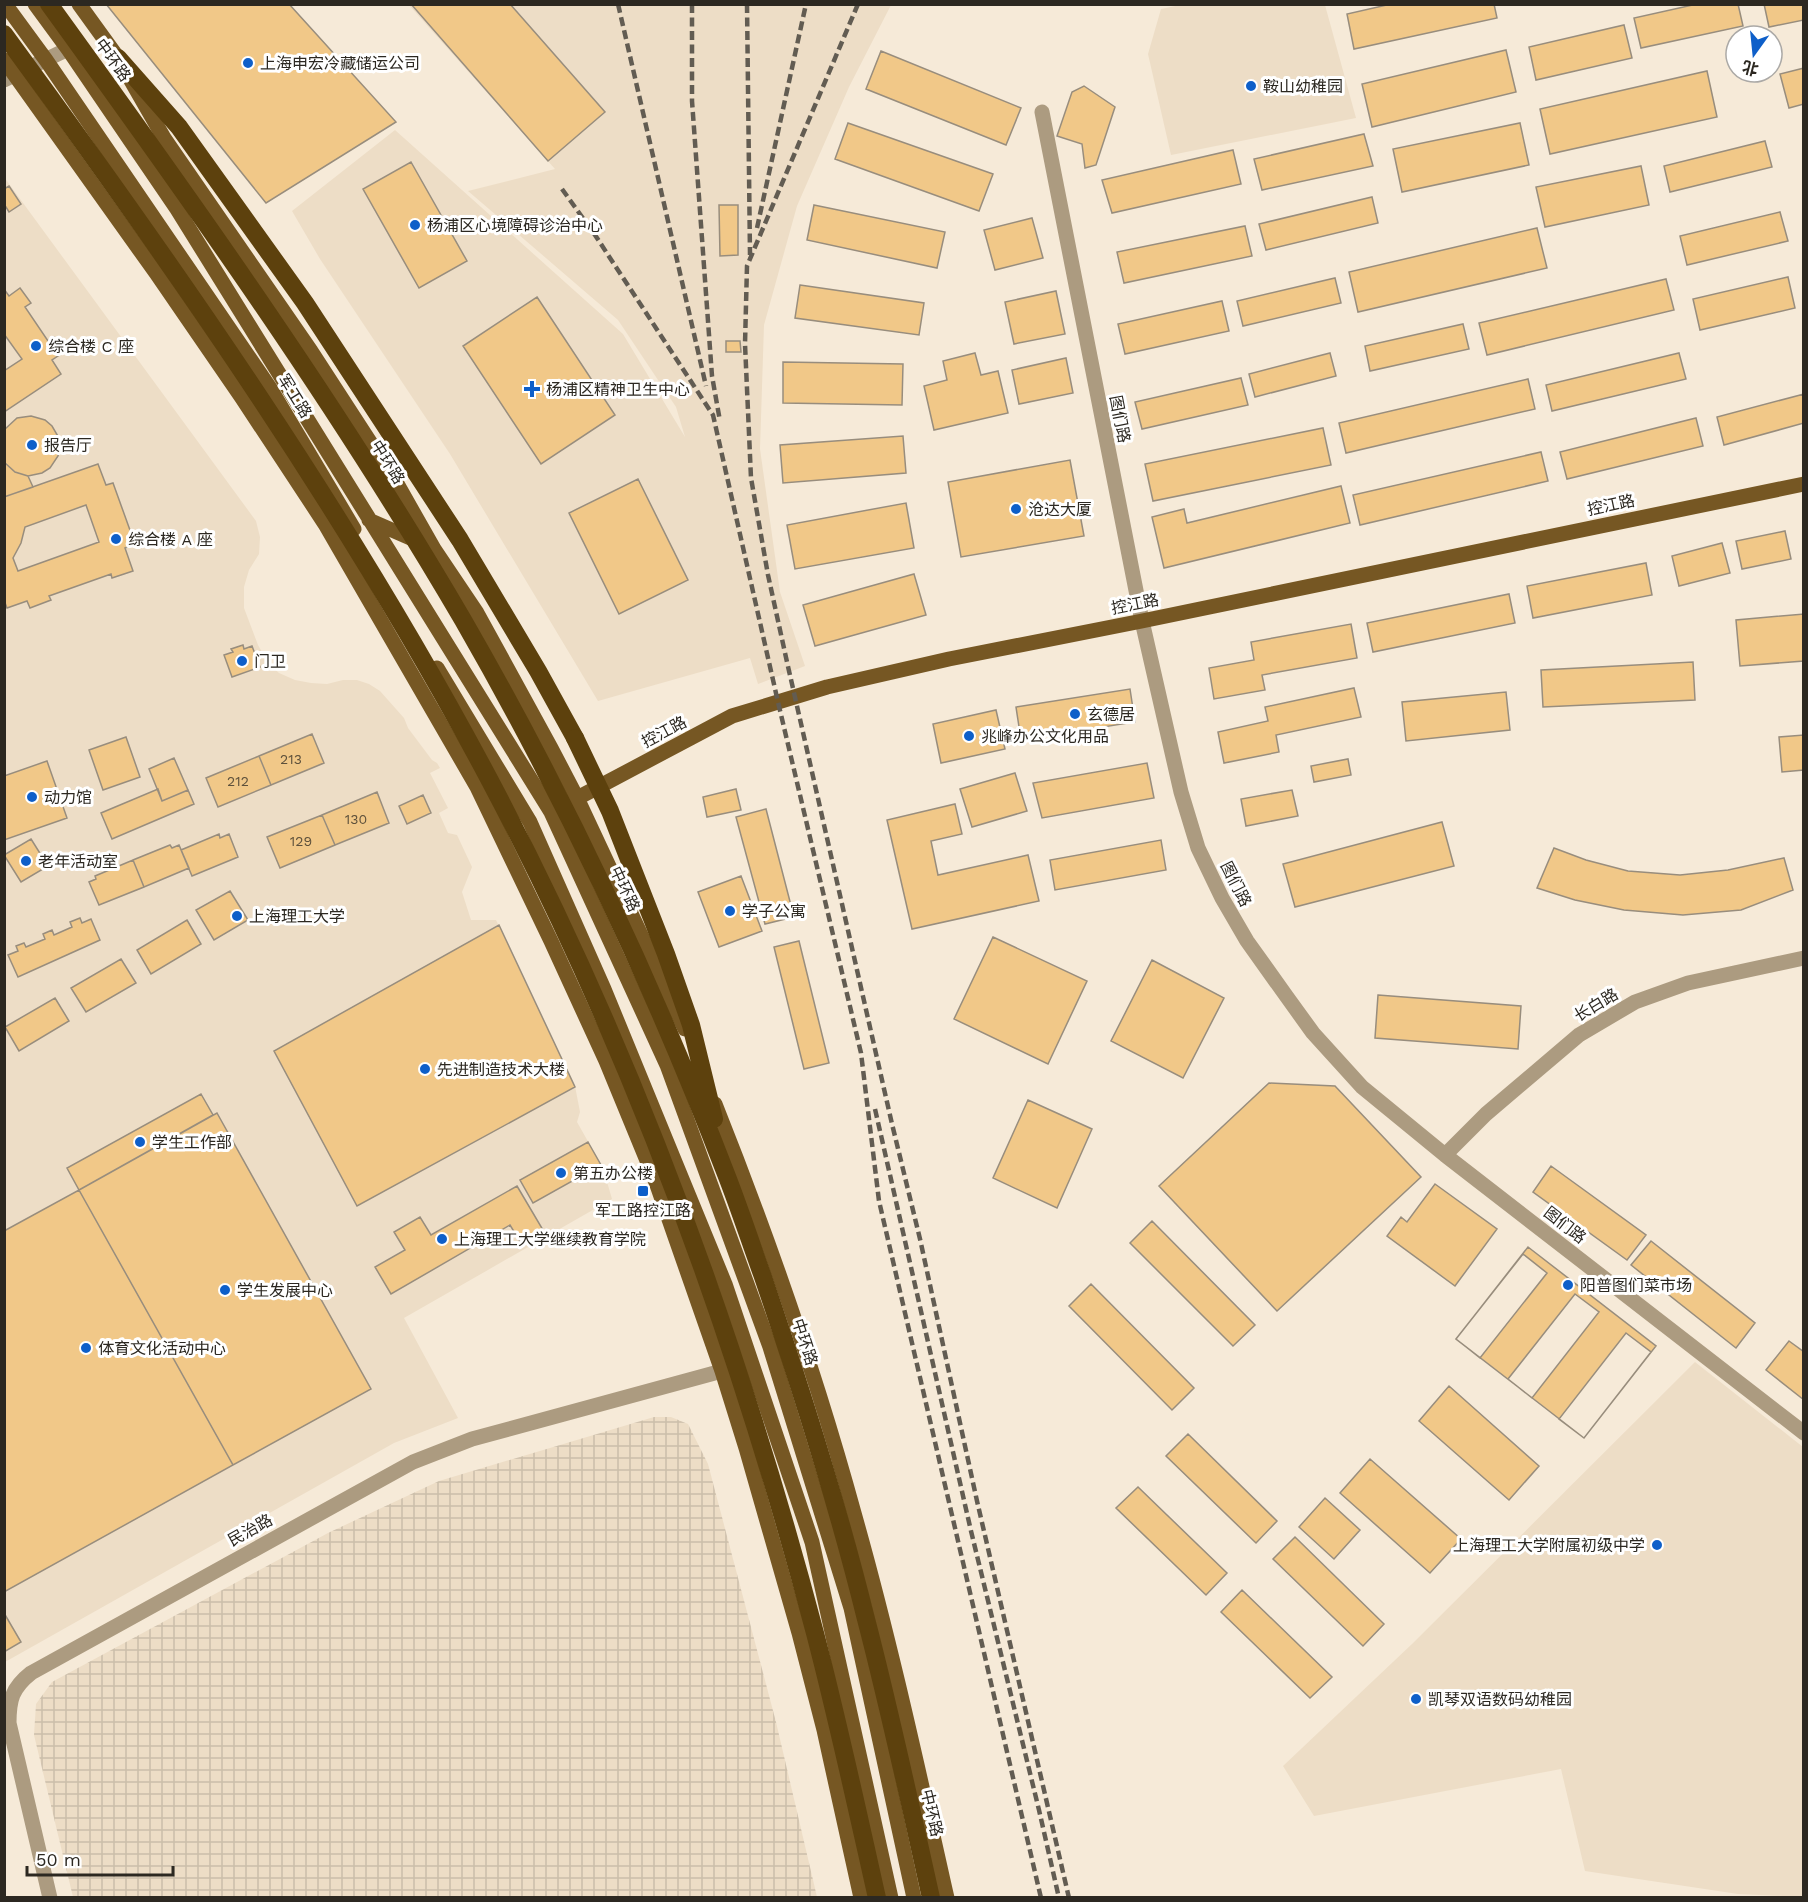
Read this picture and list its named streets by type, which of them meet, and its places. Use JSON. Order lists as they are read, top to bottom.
{
  "streets": {
    "highway": ["中环路"],
    "main road": ["军工路", "控江路"],
    "street": ["图们路", "长白路", "民治路"]
  },
  "crossings": [
    ["军工路", "控江路"],
    ["图们路", "控江路"],
    ["图们路", "长白路"]
  ],
  "places": {
    "other": [
      "上海申宏冷藏储运公司",
      "鞍山幼稚园",
      "杨浦区心境障碍诊治中心",
      "综合楼 C 座",
      "报告厅",
      "沧达大厦",
      "综合楼 A 座",
      "门卫",
      "玄德居",
      "兆峰办公文化用品",
      "动力馆",
      "老年活动室",
      "学子公寓",
      "上海理工大学",
      "先进制造技术大楼",
      "学生工作部",
      "第五办公楼",
      "上海理工大学继续教育学院",
      "阳普图们菜市场",
      "学生发展中心",
      "体育文化活动中心",
      "上海理工大学附属初级中学",
      "凯琴双语数码幼稚园"
    ],
    "health": ["杨浦区精神卫生中心"],
    "transit": ["军工路控江路"]
  },
  "house_numbers": [
    "213",
    "212",
    "130",
    "129"
  ],
  "scale_bar": "50 m",
  "north": "bottom"
}
